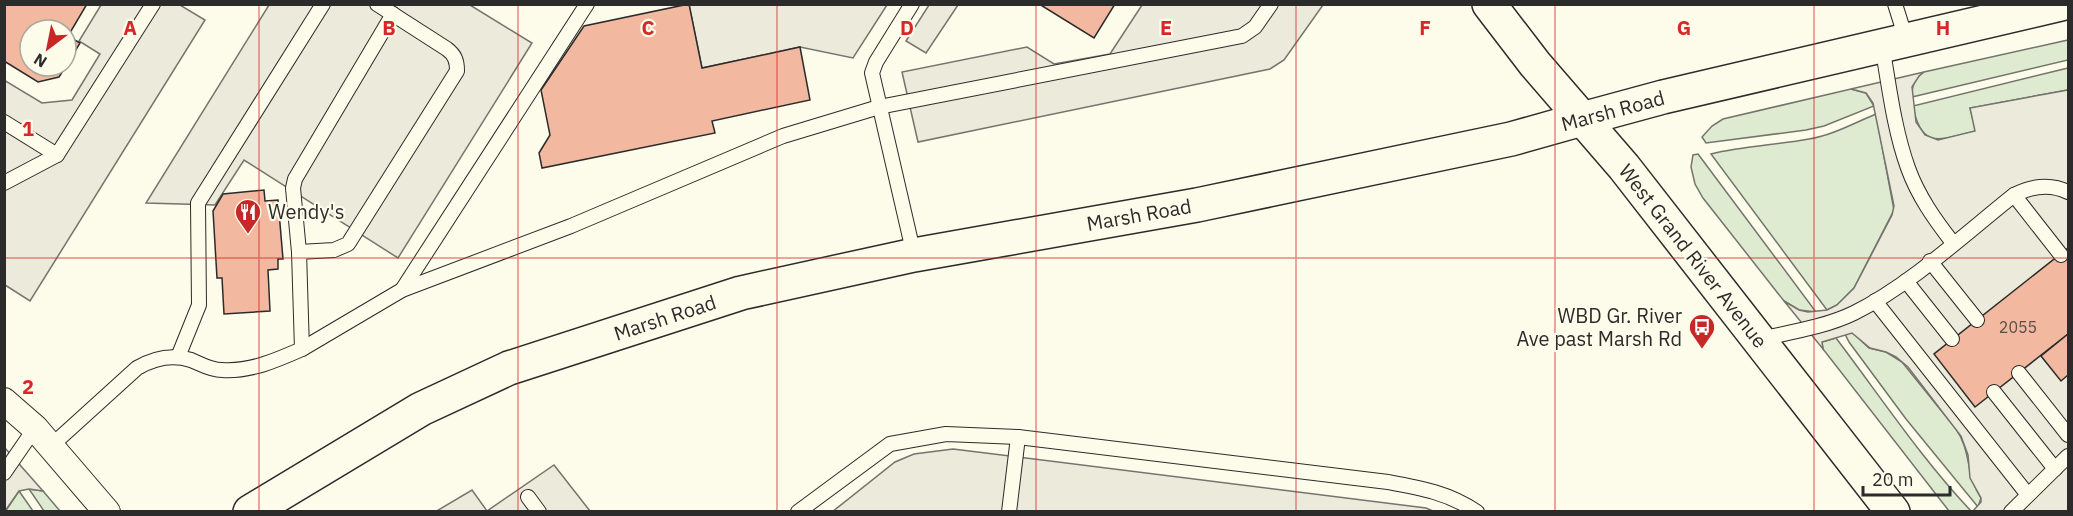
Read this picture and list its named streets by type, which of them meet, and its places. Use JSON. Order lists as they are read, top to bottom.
{
  "streets": {
    "main road": ["Marsh Road", "West Grand River Avenue"]
  },
  "crossings": [
    ["Marsh Road", "West Grand River Avenue"]
  ],
  "places": {
    "restaurant": ["Wendy's"],
    "bus stop": ["WBD Gr. River Ave past Marsh Rd"]
  },
  "house_numbers": ["2055"],
  "scale_bar": "20 m",
  "north": "bottom left",
  "grid": {
    "columns": [
      "A",
      "B",
      "C",
      "D",
      "E",
      "F",
      "G",
      "H"
    ],
    "rows": ["1", "2"]
  }
}
